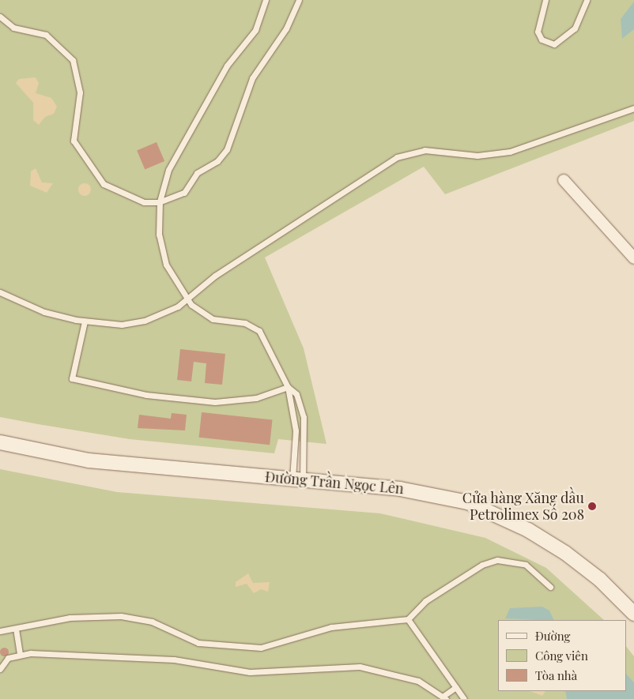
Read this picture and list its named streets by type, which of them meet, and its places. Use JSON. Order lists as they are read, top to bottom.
{
  "streets": {
    "street": ["Đường Trần Ngọc Lên"]
  },
  "places": ["Cửa hàng Xăng dầu Petrolimex Số 208"],
  "legend": ["Đường", "Công viên", "Tòa nhà"]
}
